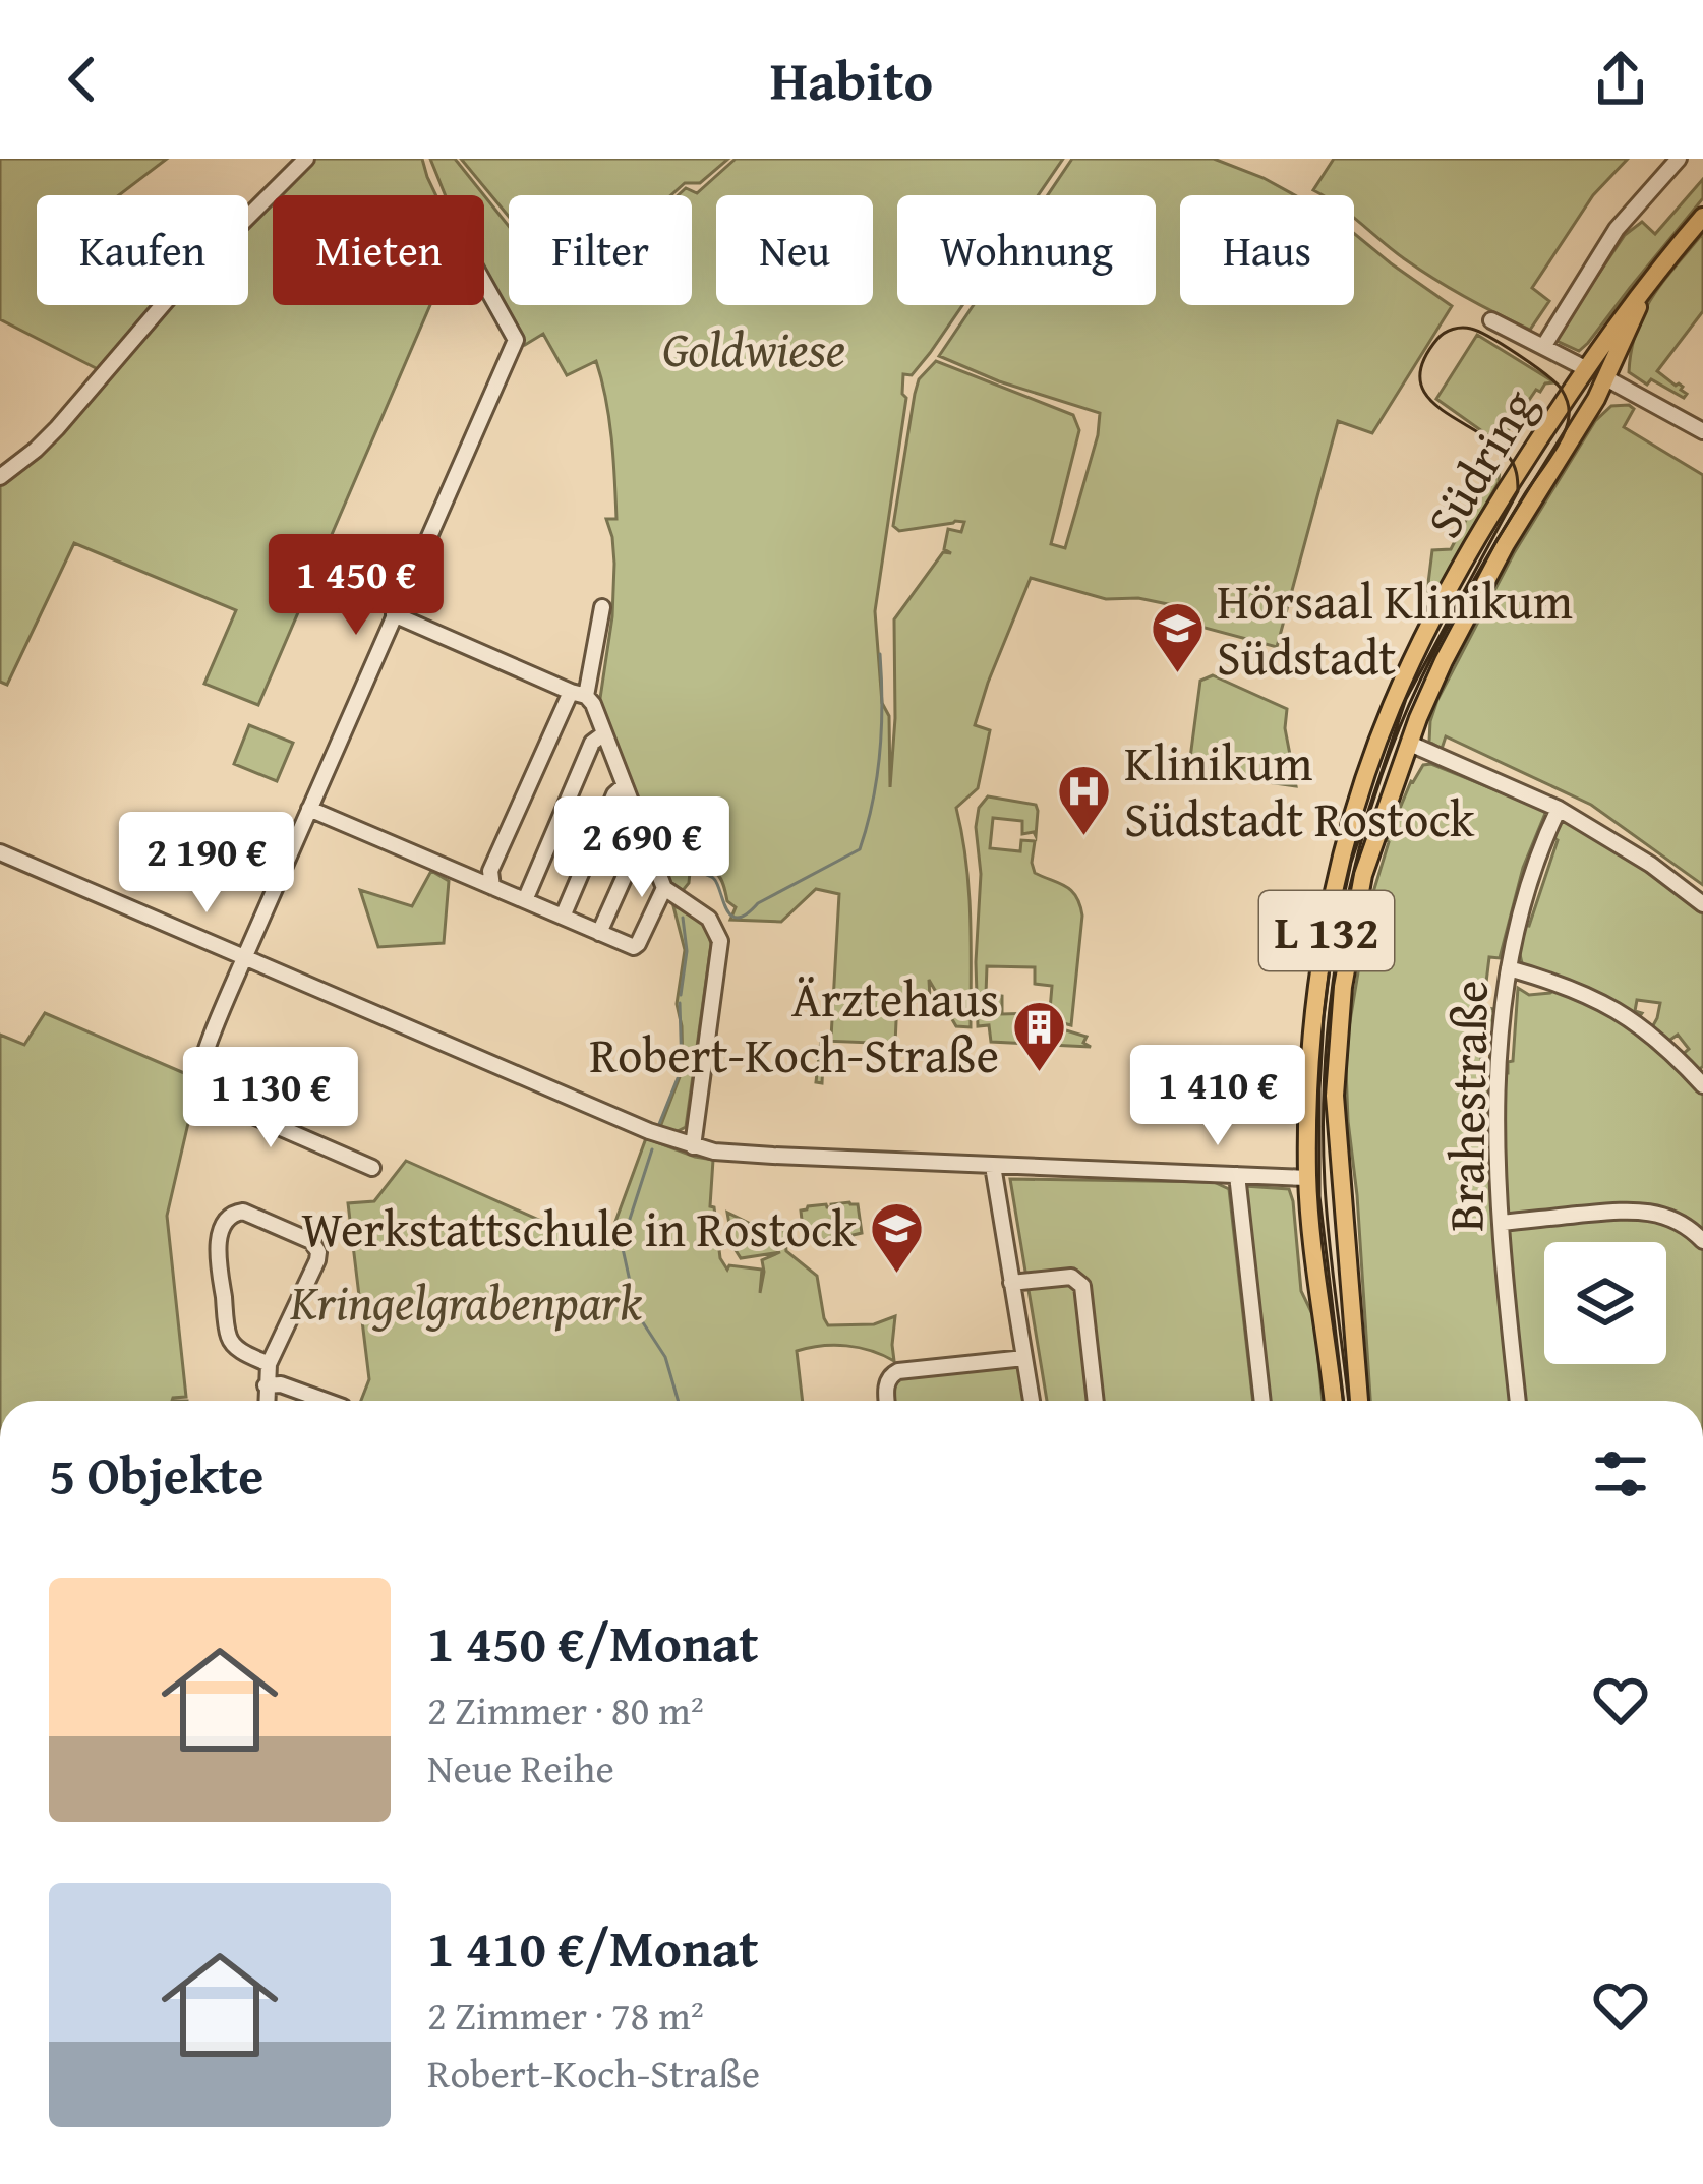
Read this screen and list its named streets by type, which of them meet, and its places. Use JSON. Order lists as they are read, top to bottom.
{
  "streets": {
    "main road": ["Südring", "L 132"],
    "street": ["Brahestraße"]
  },
  "parks": ["Goldwiese", "Kringelgrabenpark"],
  "places": {
    "school or university": ["Hörsaal Klinikum Südstadt", "Werkstattschule in Rostock"],
    "hospital": ["Klinikum Südstadt Rostock"],
    "building": ["Ärztehaus Robert-Koch-Straße"]
  },
  "page": {
    "header": "Habito",
    "chip": [
      "Kaufen",
      "Mieten",
      "Filter",
      "Neu",
      "Wohnung",
      "Haus"
    ],
    "price": [
      "1 450 €",
      "2 690 €",
      "2 190 €",
      "1 410 €",
      "1 130 €"
    ],
    "heading": "5 Objekte",
    "list": [
      {
        "name": "1 450 €/Monat",
        "note": "2 Zimmer · 80 m² · Neue Reihe"
      },
      {
        "name": "1 410 €/Monat",
        "note": "2 Zimmer · 78 m² · Robert-Koch-Straße"
      }
    ]
  }
}
